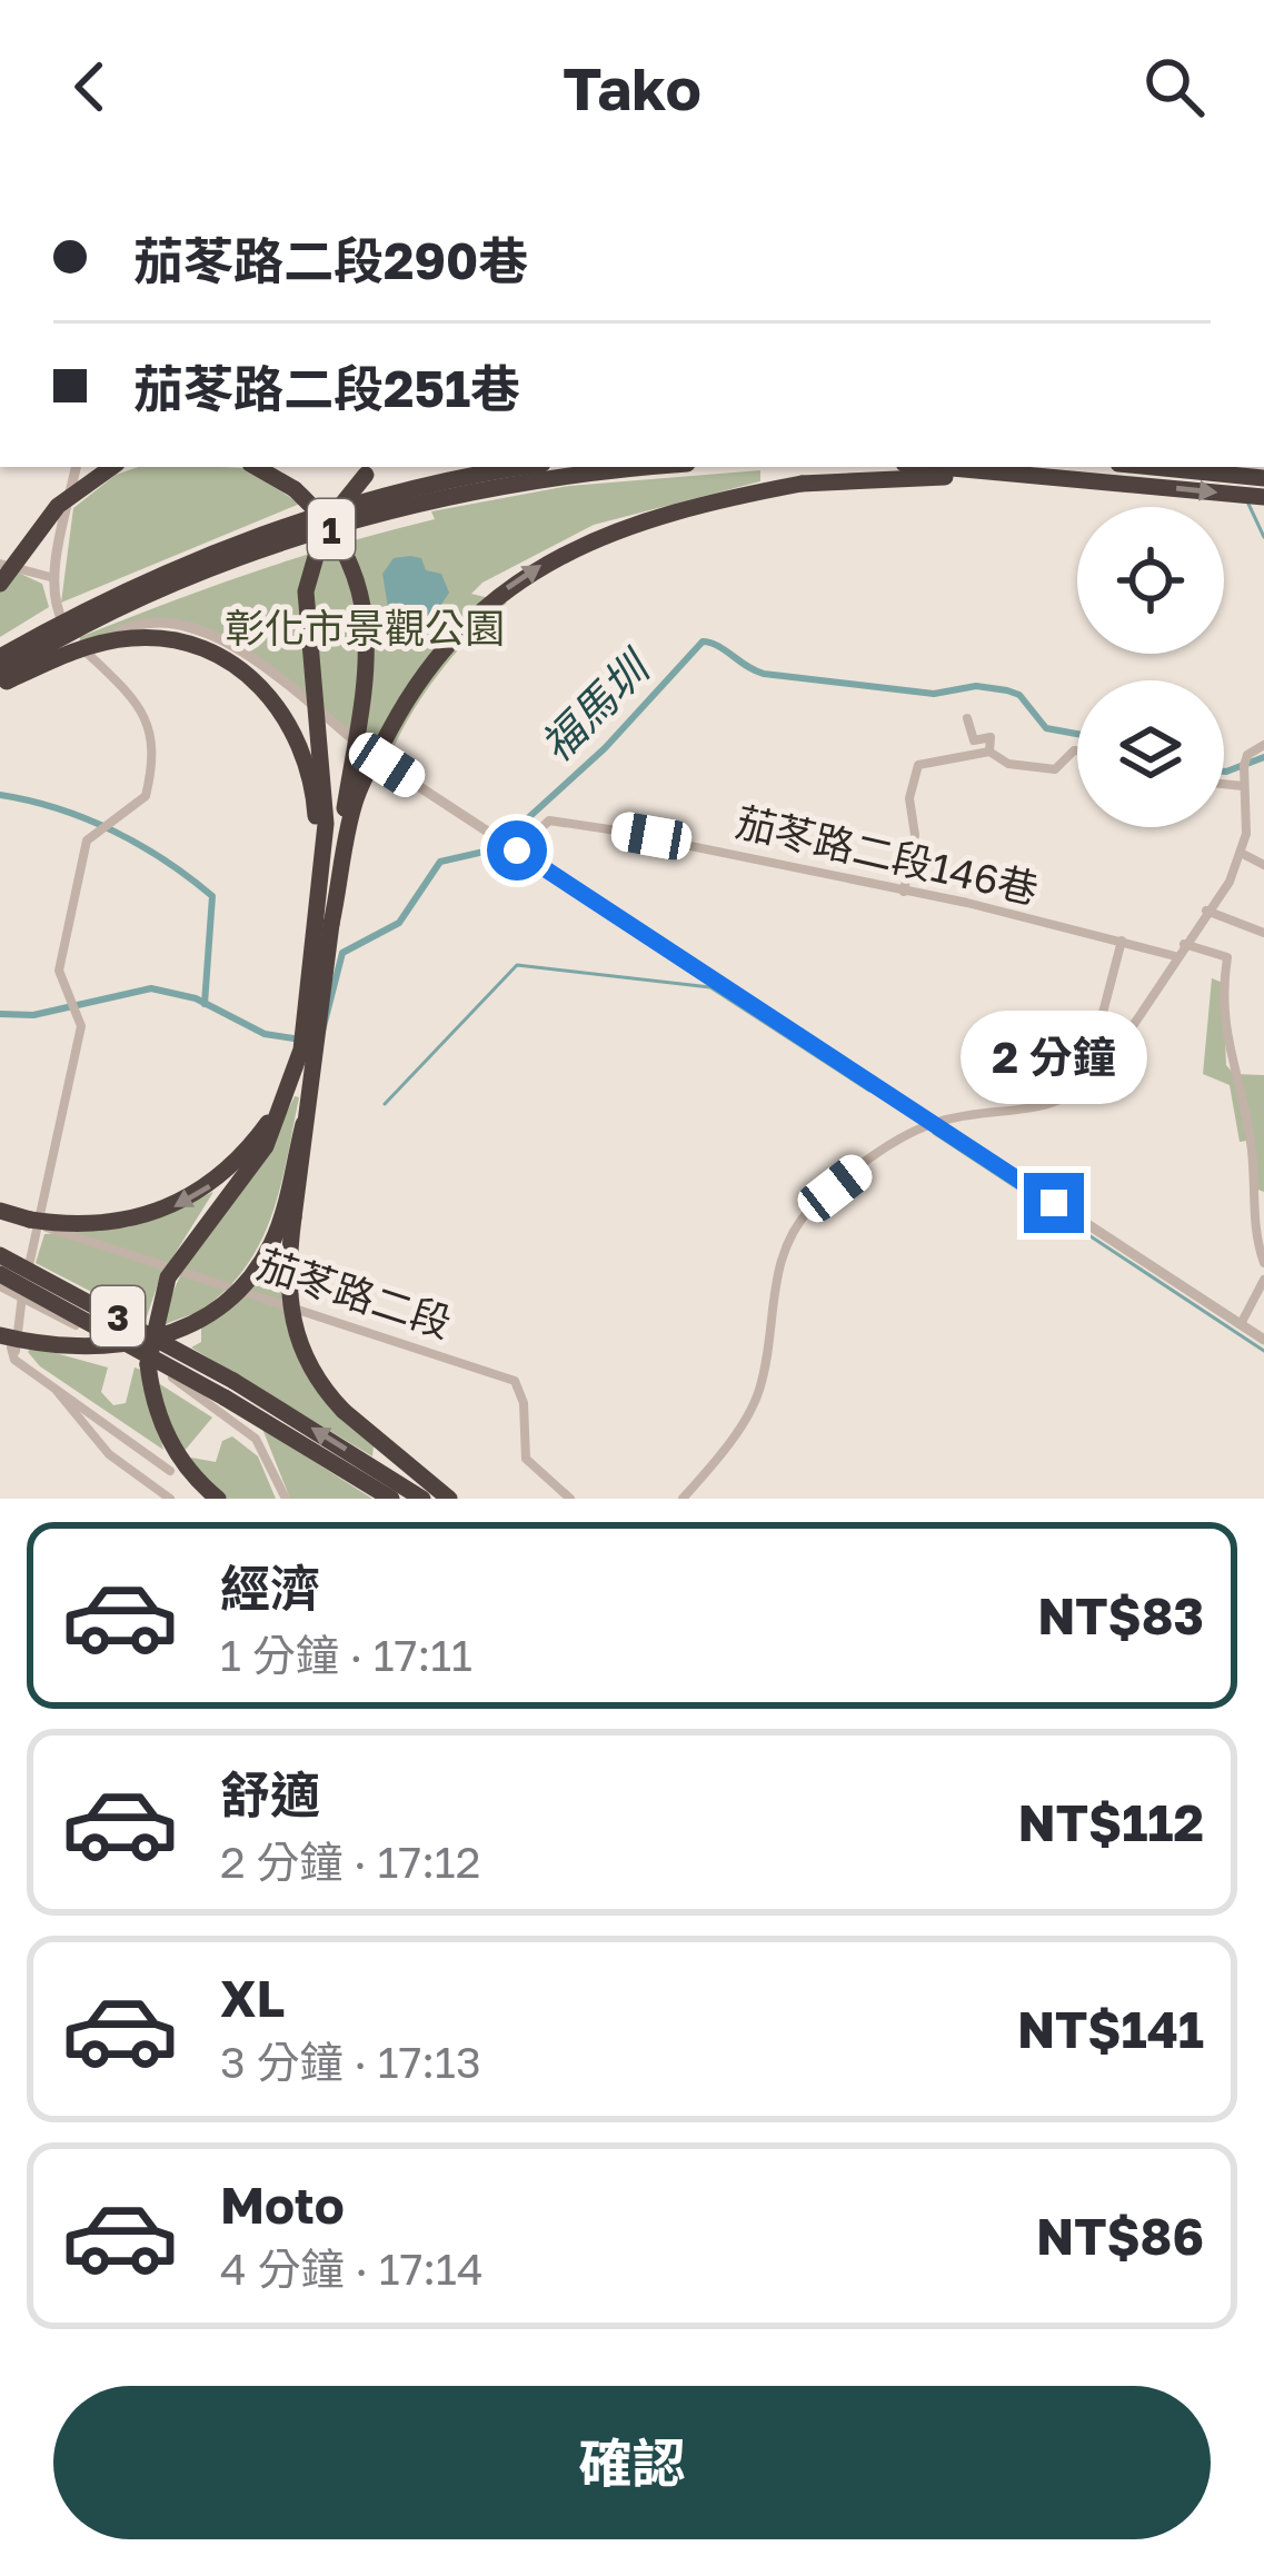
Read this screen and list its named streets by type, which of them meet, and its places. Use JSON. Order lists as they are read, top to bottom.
{
  "streets": {
    "highway": ["1", "3"],
    "street": ["茄苳路二段146巷", "茄苳路二段"]
  },
  "water": ["福馬圳"],
  "parks": ["彰化市景觀公園"],
  "page": {
    "header": "Tako",
    "banner": ["茄苳路二段290巷", "茄苳路二段251巷"],
    "bubble": "2 分鐘",
    "list": [
      {
        "name": "經濟",
        "note": "1 分鐘 · 17:11",
        "value": "NT$83"
      },
      {
        "name": "舒適",
        "note": "2 分鐘 · 17:12",
        "value": "NT$112"
      },
      {
        "name": "XL",
        "note": "3 分鐘 · 17:13",
        "value": "NT$141"
      },
      {
        "name": "Moto",
        "note": "4 分鐘 · 17:14",
        "value": "NT$86"
      }
    ],
    "buttons": "確認"
  }
}
